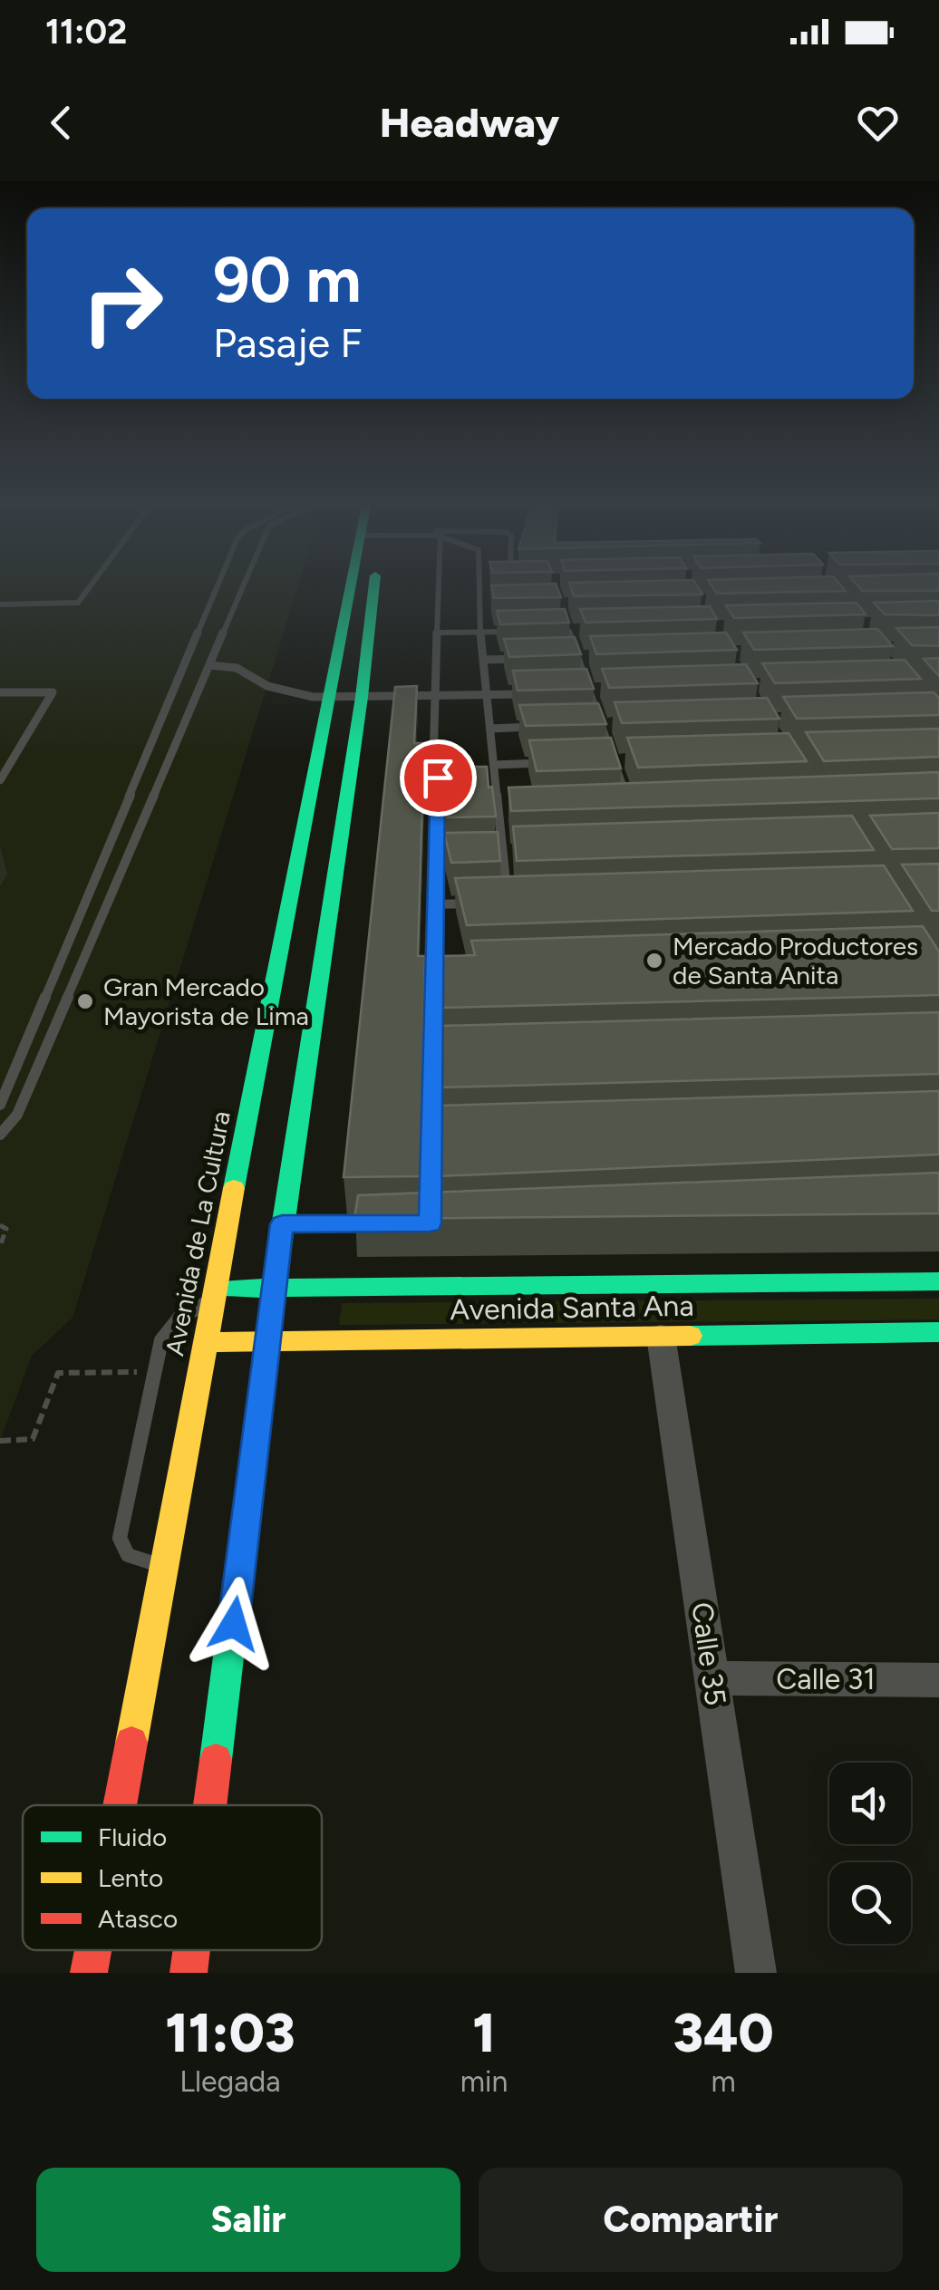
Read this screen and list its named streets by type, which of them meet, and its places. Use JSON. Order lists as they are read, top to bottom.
{
  "streets": {
    "main road": ["Avenida de La Cultura", "Avenida Santa Ana"],
    "street": ["Calle 35", "Calle 31"]
  },
  "crossings": [
    ["Avenida de La Cultura", "Avenida Santa Ana"],
    ["Avenida Santa Ana", "Calle 35"],
    ["Calle 35", "Calle 31"]
  ],
  "places": ["Mercado Productores de Santa Anita", "Gran Mercado Mayorista de Lima"],
  "legend": ["Fluido", "Lento", "Atasco"],
  "page": {
    "status": "11:02",
    "header": "Headway",
    "turn": ["90 m", "Pasaje F"],
    "eta": [
      "11:03",
      "Llegada",
      "1",
      "min",
      "340",
      "m"
    ],
    "buttons": ["Salir", "Compartir"]
  }
}
